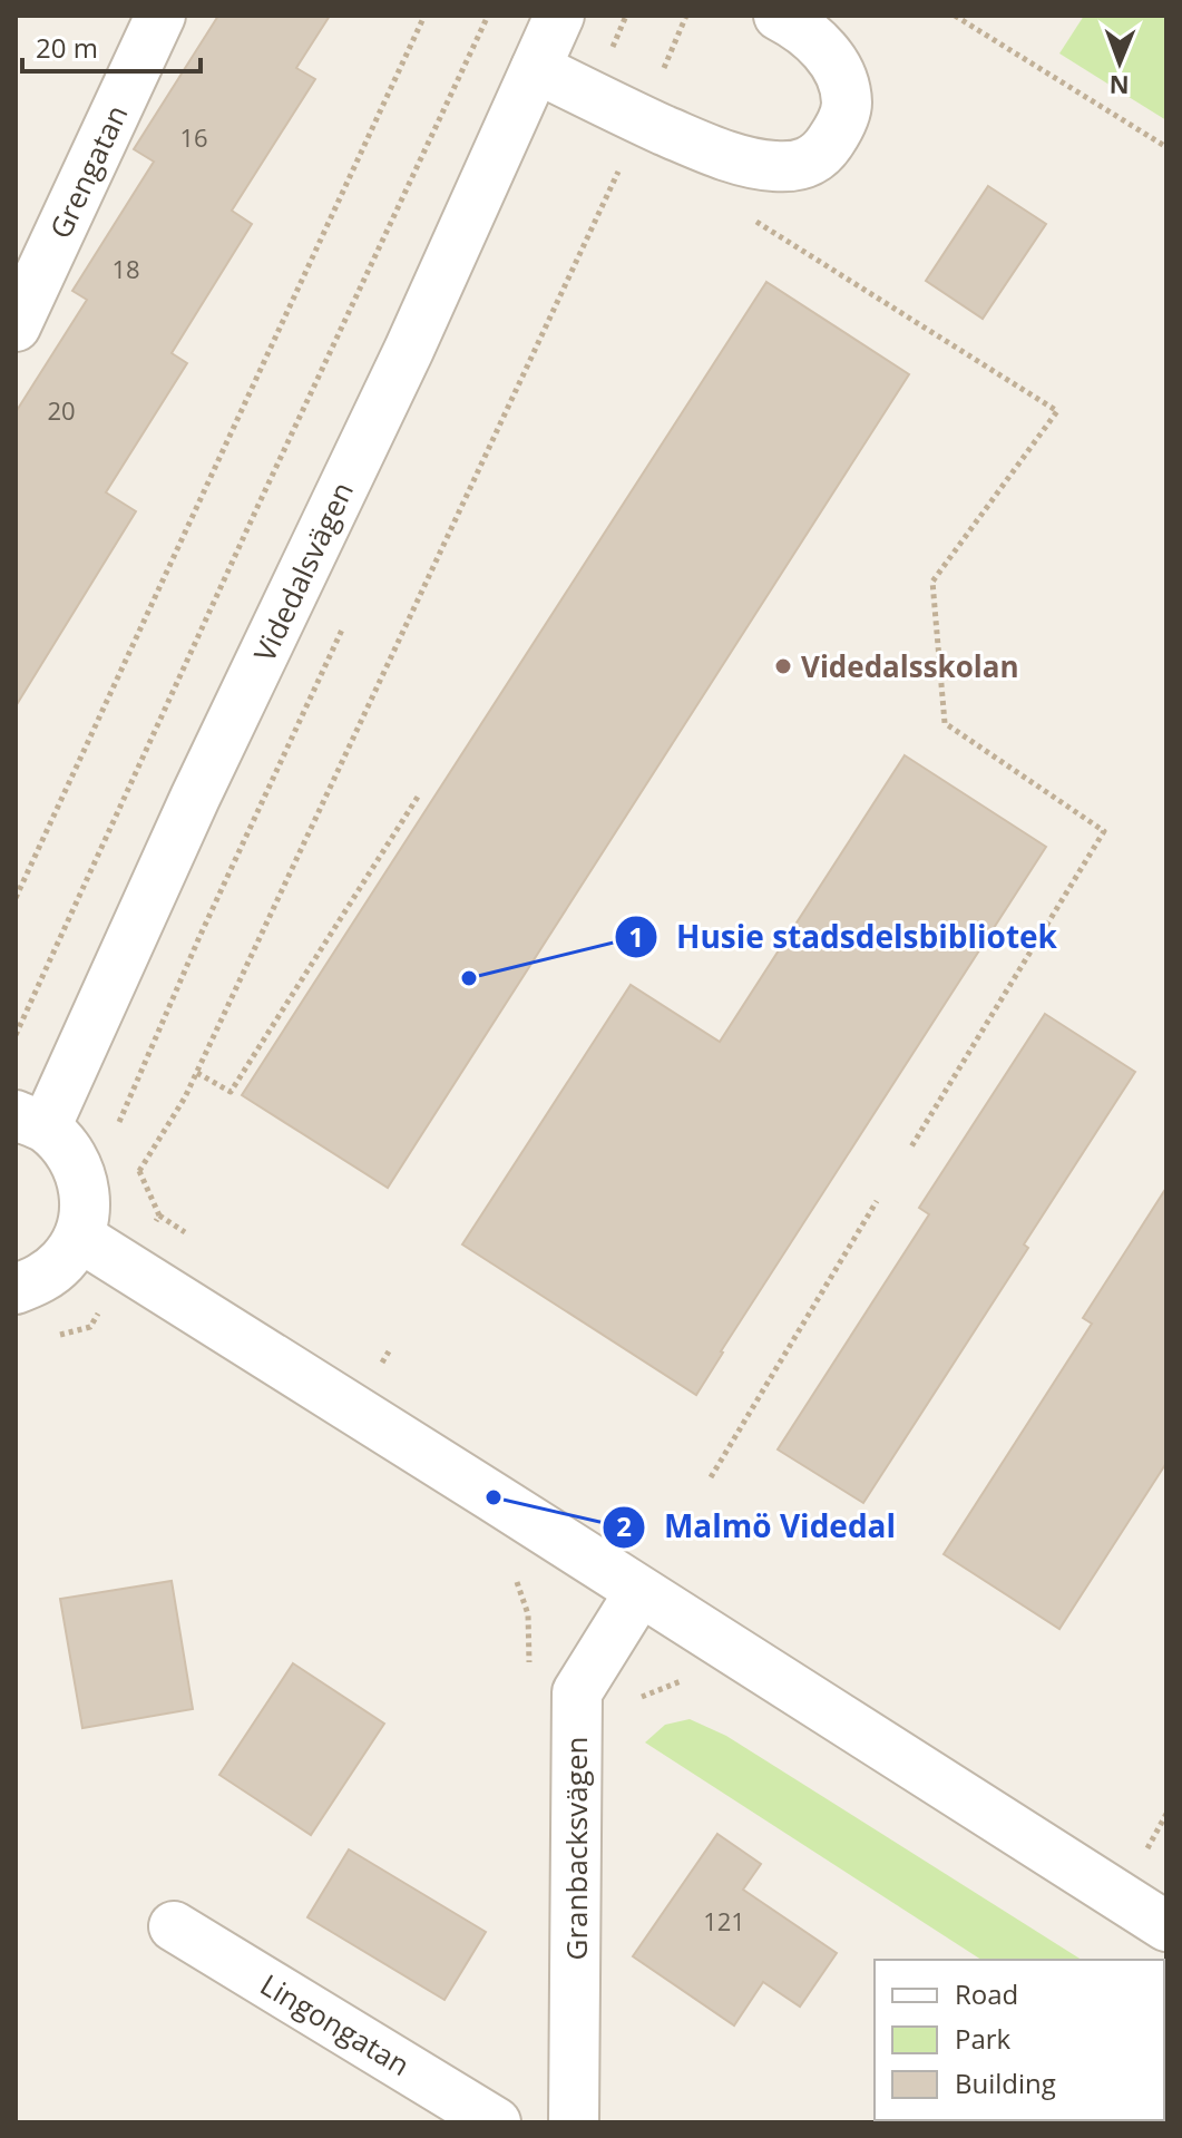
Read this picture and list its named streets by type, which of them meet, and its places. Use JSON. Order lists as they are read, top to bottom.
{
  "streets": {
    "street": [
      "Grengatan",
      "Videdalsvägen",
      "Granbacksvägen",
      "Lingongatan"
    ]
  },
  "places": ["Videdalsskolan", "Husie stadsdelsbibliotek", "Malmö Videdal"],
  "house_numbers": [
    "16",
    "18",
    "20",
    "121"
  ],
  "legend": ["Road", "Park", "Building"],
  "scale_bar": "20 m",
  "north": "bottom"
}
